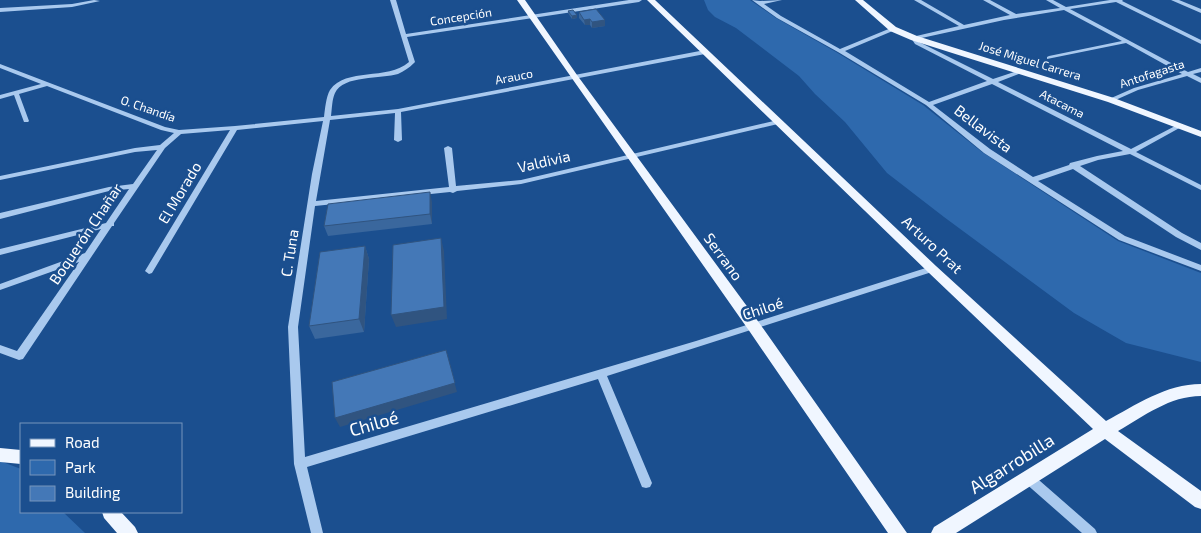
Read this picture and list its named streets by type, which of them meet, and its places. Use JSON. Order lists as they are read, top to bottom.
{
  "streets": {
    "main road": [
      "José Miguel Carrera",
      "Arturo Prat",
      "Serrano",
      "Algarrobilla"
    ],
    "street": [
      "Concepción",
      "Antofagasta",
      "Arauco",
      "Atacama",
      "O. Chandía",
      "Bellavista",
      "Valdivia",
      "El Morado",
      "Boquerón Chañar",
      "C. Tuna",
      "Chiloé"
    ]
  },
  "crossings": [
    ["Concepción", "C. Tuna"],
    ["Concepción", "Serrano"],
    ["José Miguel Carrera", "Antofagasta"],
    ["José Miguel Carrera", "Atacama"],
    ["Arauco", "O. Chandía"],
    ["Arauco", "Arturo Prat"],
    ["Arauco", "C. Tuna"],
    ["Arauco", "Serrano"],
    ["O. Chandía", "El Morado"],
    ["O. Chandía", "Boquerón Chañar"],
    ["O. Chandía", "C. Tuna"],
    ["Valdivia", "Arturo Prat"],
    ["Valdivia", "C. Tuna"],
    ["Valdivia", "Serrano"],
    ["Arturo Prat", "Chiloé"],
    ["Arturo Prat", "Algarrobilla"],
    ["C. Tuna", "Chiloé"],
    ["Serrano", "Chiloé"]
  ],
  "legend": ["Road", "Park", "Building"]
}
